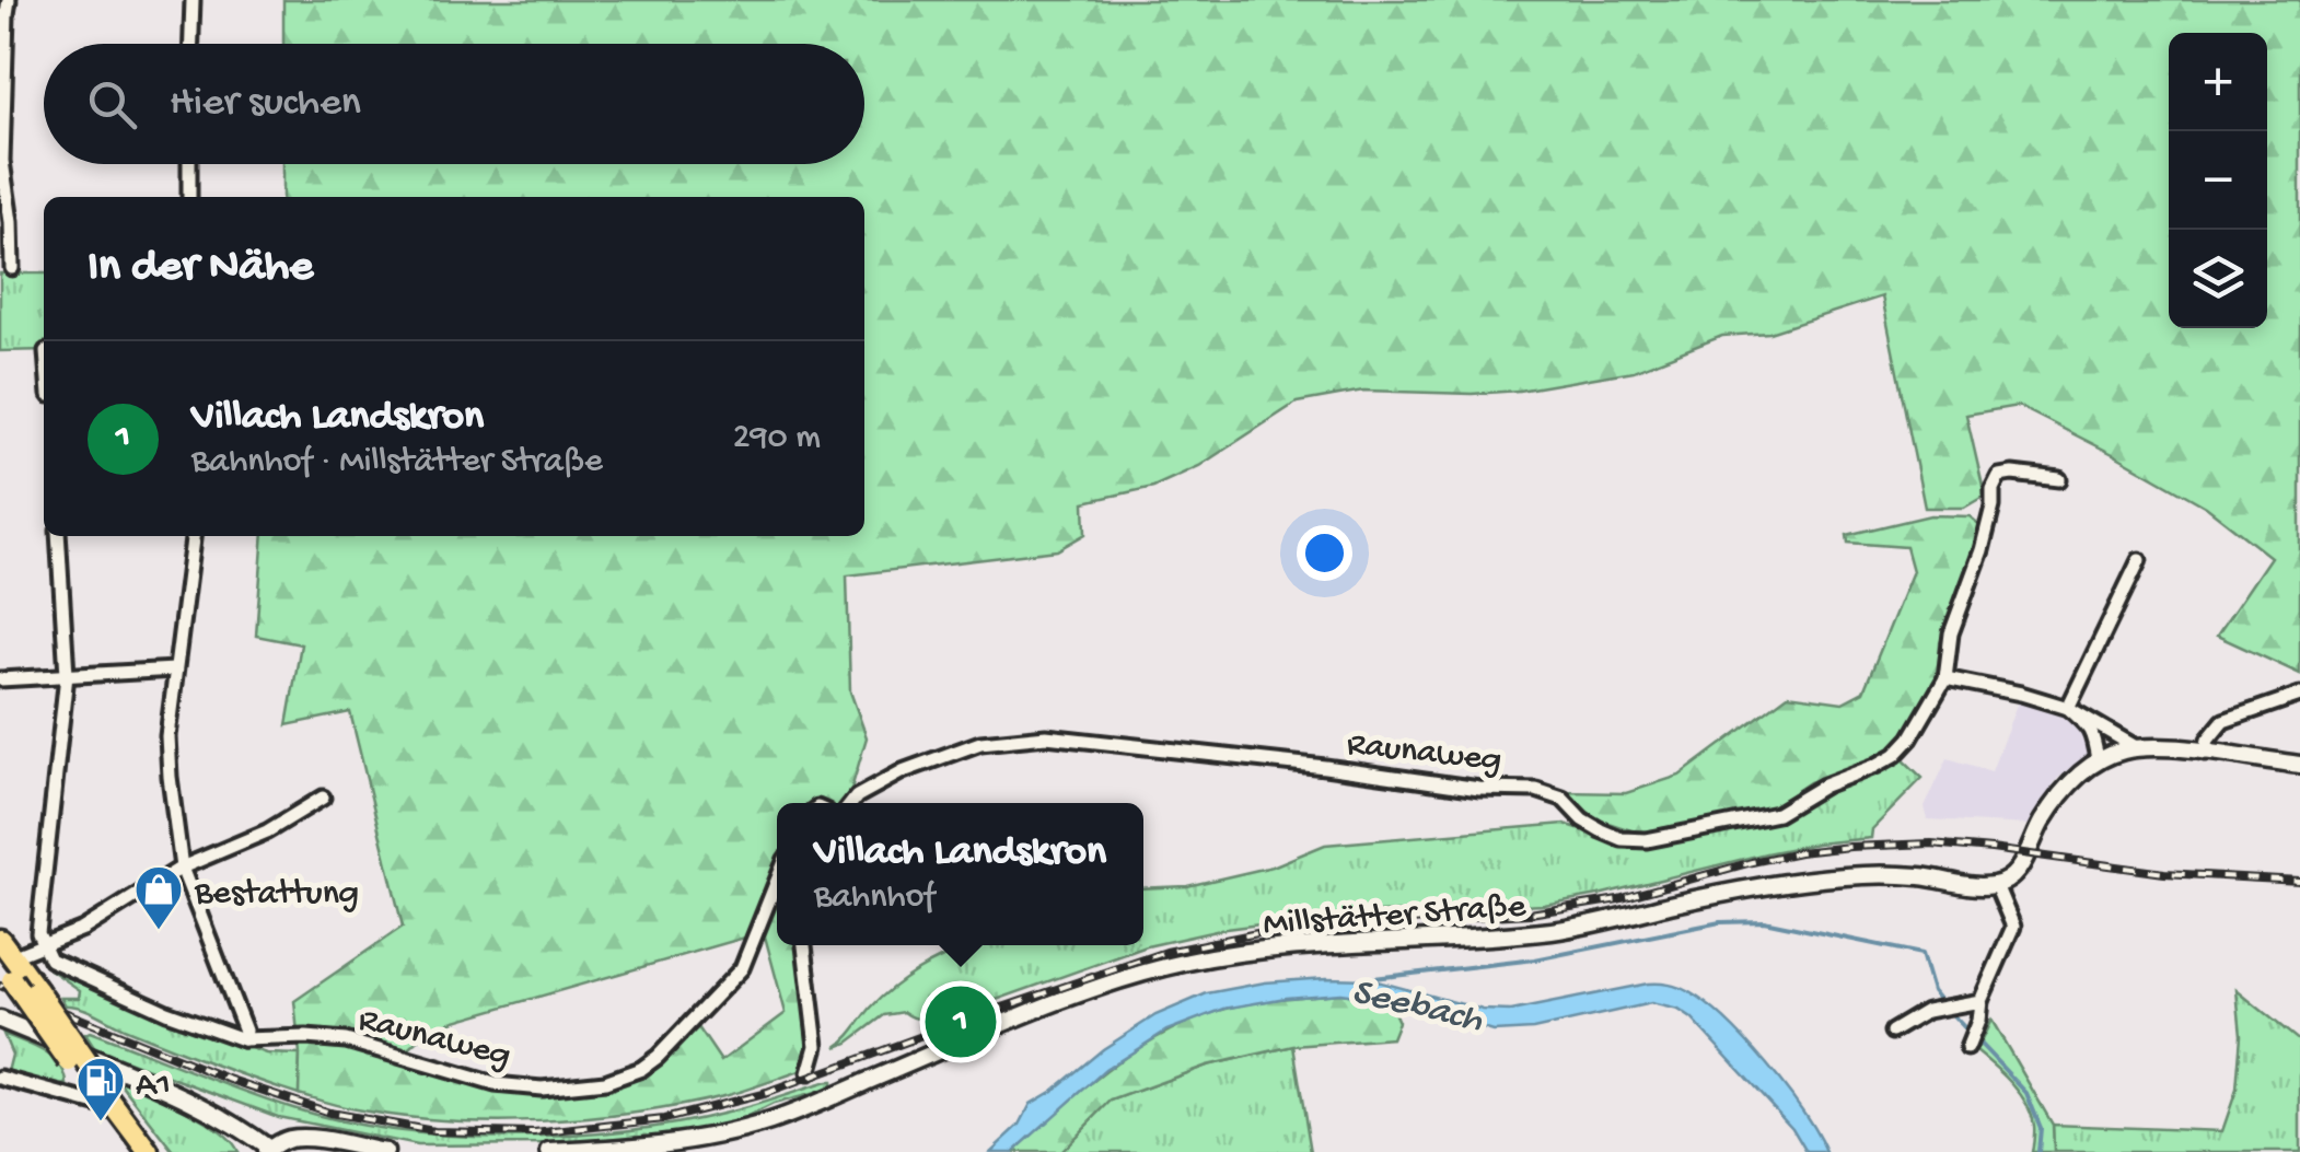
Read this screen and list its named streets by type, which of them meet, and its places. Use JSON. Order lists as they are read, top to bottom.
{
  "streets": {
    "street": ["Raunaweg", "Millstätter Straße"]
  },
  "water": ["Seebach"],
  "places": {
    "shop": ["Bestattung"],
    "fuel station": ["A1"]
  },
  "page": {
    "map_buttons": ["+", "−"],
    "search": "Hier suchen",
    "heading": "In der Nähe",
    "list": [
      {
        "mark": "1",
        "name": "Villach Landskron",
        "note": "Bahnhof · Millstätter Straße",
        "value": "290 m"
      }
    ],
    "popup": ["Villach Landskron", "Bahnhof"],
    "pins": "1"
  }
}
